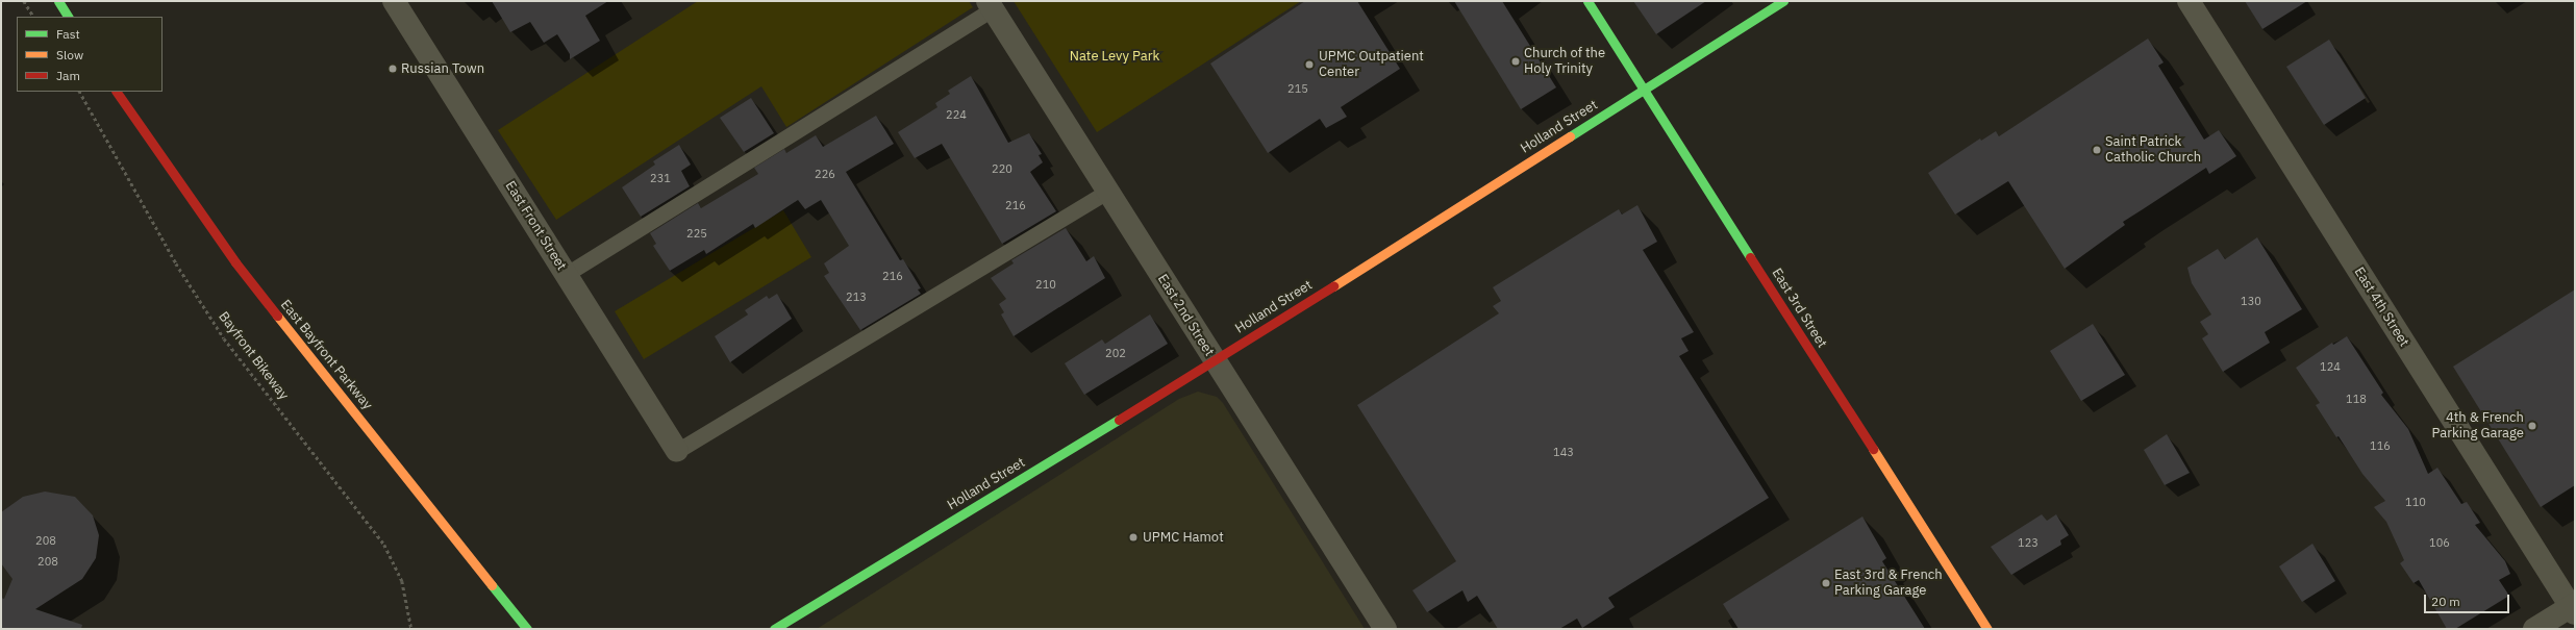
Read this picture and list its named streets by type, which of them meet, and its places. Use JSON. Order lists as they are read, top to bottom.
{
  "streets": {
    "main road": ["Holland Street", "East 3rd Street", "East Bayfront Parkway"],
    "street": ["East Front Street", "East 4th Street", "East 2nd Street"],
    "path": ["Bayfront Bikeway"]
  },
  "crossings": [
    ["Holland Street", "East 3rd Street"],
    ["Holland Street", "East 2nd Street"]
  ],
  "parks": ["Nate Levy Park"],
  "places": [
    "Church of the Holy Trinity",
    "UPMC Outpatient Center",
    "Russian Town",
    "Saint Patrick Catholic Church",
    "4th & French Parking Garage",
    "UPMC Hamot",
    "East 3rd & French Parking Garage"
  ],
  "house_numbers": [
    "215",
    "224",
    "220",
    "226",
    "231",
    "216",
    "225",
    "216",
    "210",
    "213",
    "130",
    "202",
    "124",
    "118",
    "116",
    "143",
    "110",
    "208",
    "123",
    "106",
    "208"
  ],
  "legend": ["Fast", "Slow", "Jam"],
  "scale_bar": "20 m"
}
